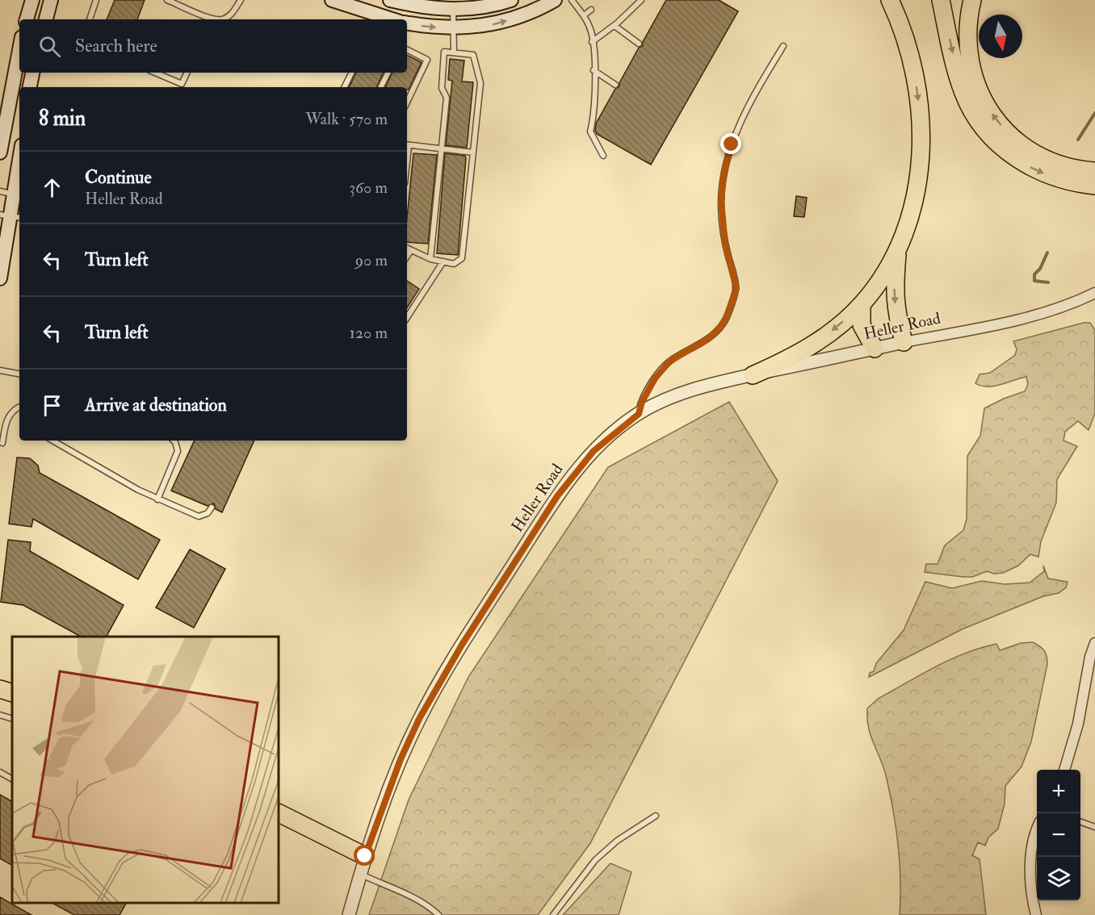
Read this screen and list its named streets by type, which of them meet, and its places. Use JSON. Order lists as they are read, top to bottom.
{
  "streets": {
    "street": ["Heller Road"]
  },
  "north": "bottom",
  "page": {
    "search": "Search here",
    "heading": ["8 min", "Walk · 570 m"],
    "list": [
      ["Continue", "Heller Road", "360 m"],
      ["Turn left", "90 m"],
      ["Turn left", "120 m"],
      "Arrive at destination"
    ],
    "map_buttons": ["+", "−"]
  }
}
